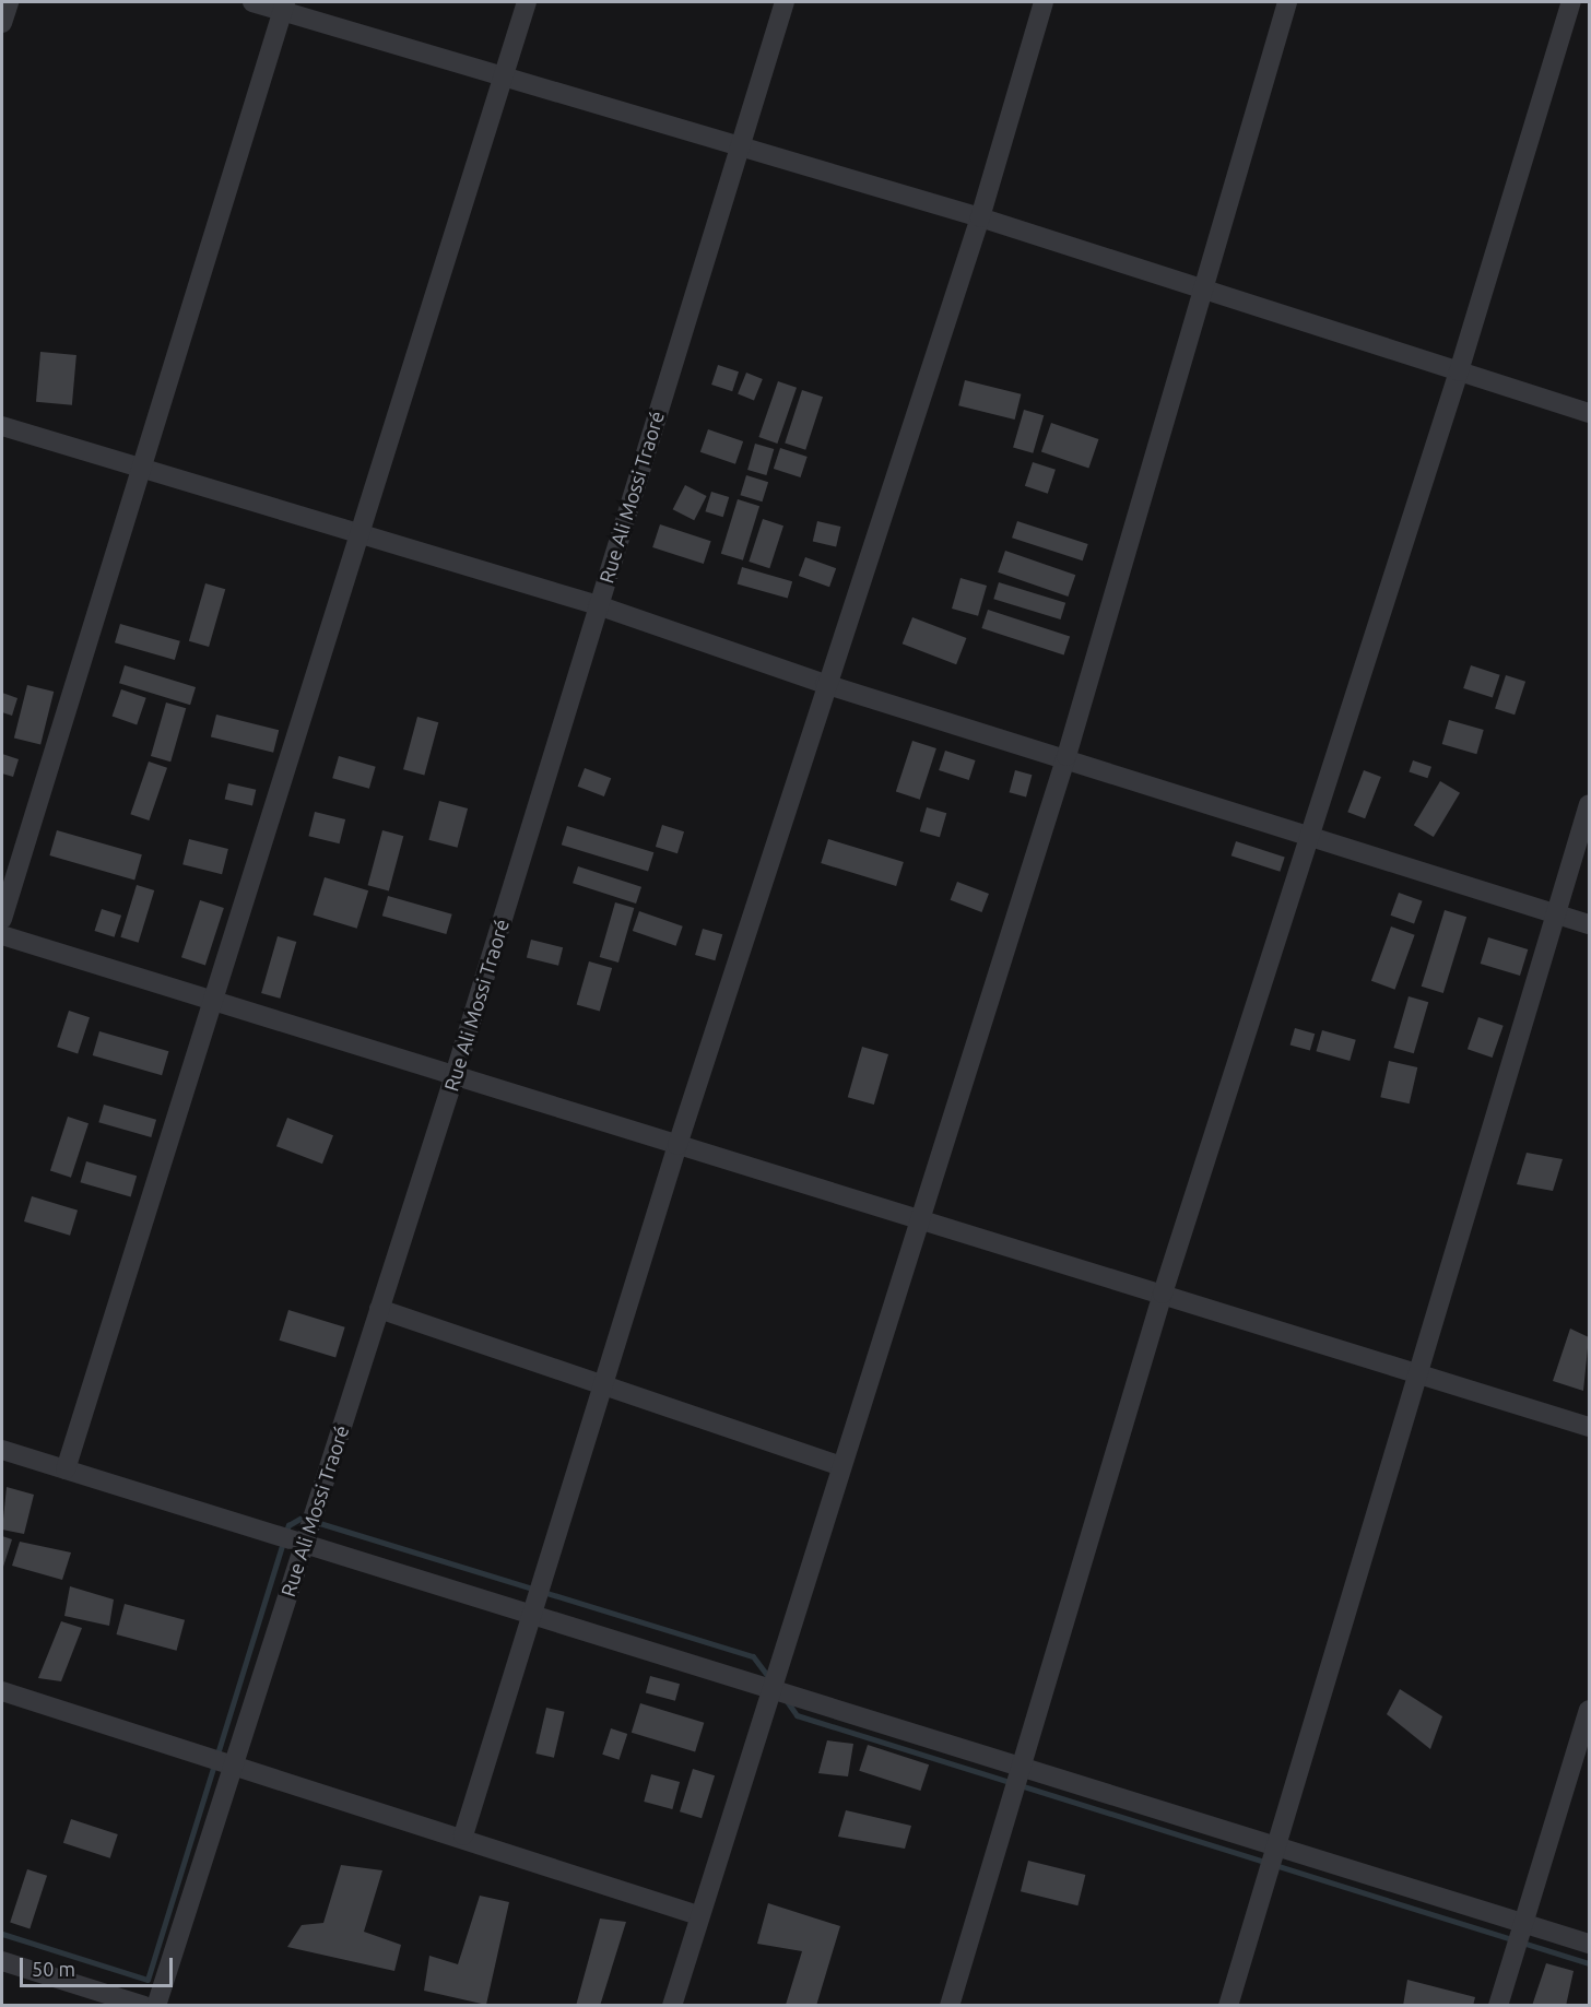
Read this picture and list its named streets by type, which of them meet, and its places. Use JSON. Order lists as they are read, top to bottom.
{
  "streets": {
    "street": ["Rue Ali Mossi Traoré"]
  },
  "scale_bar": "50 m"
}
